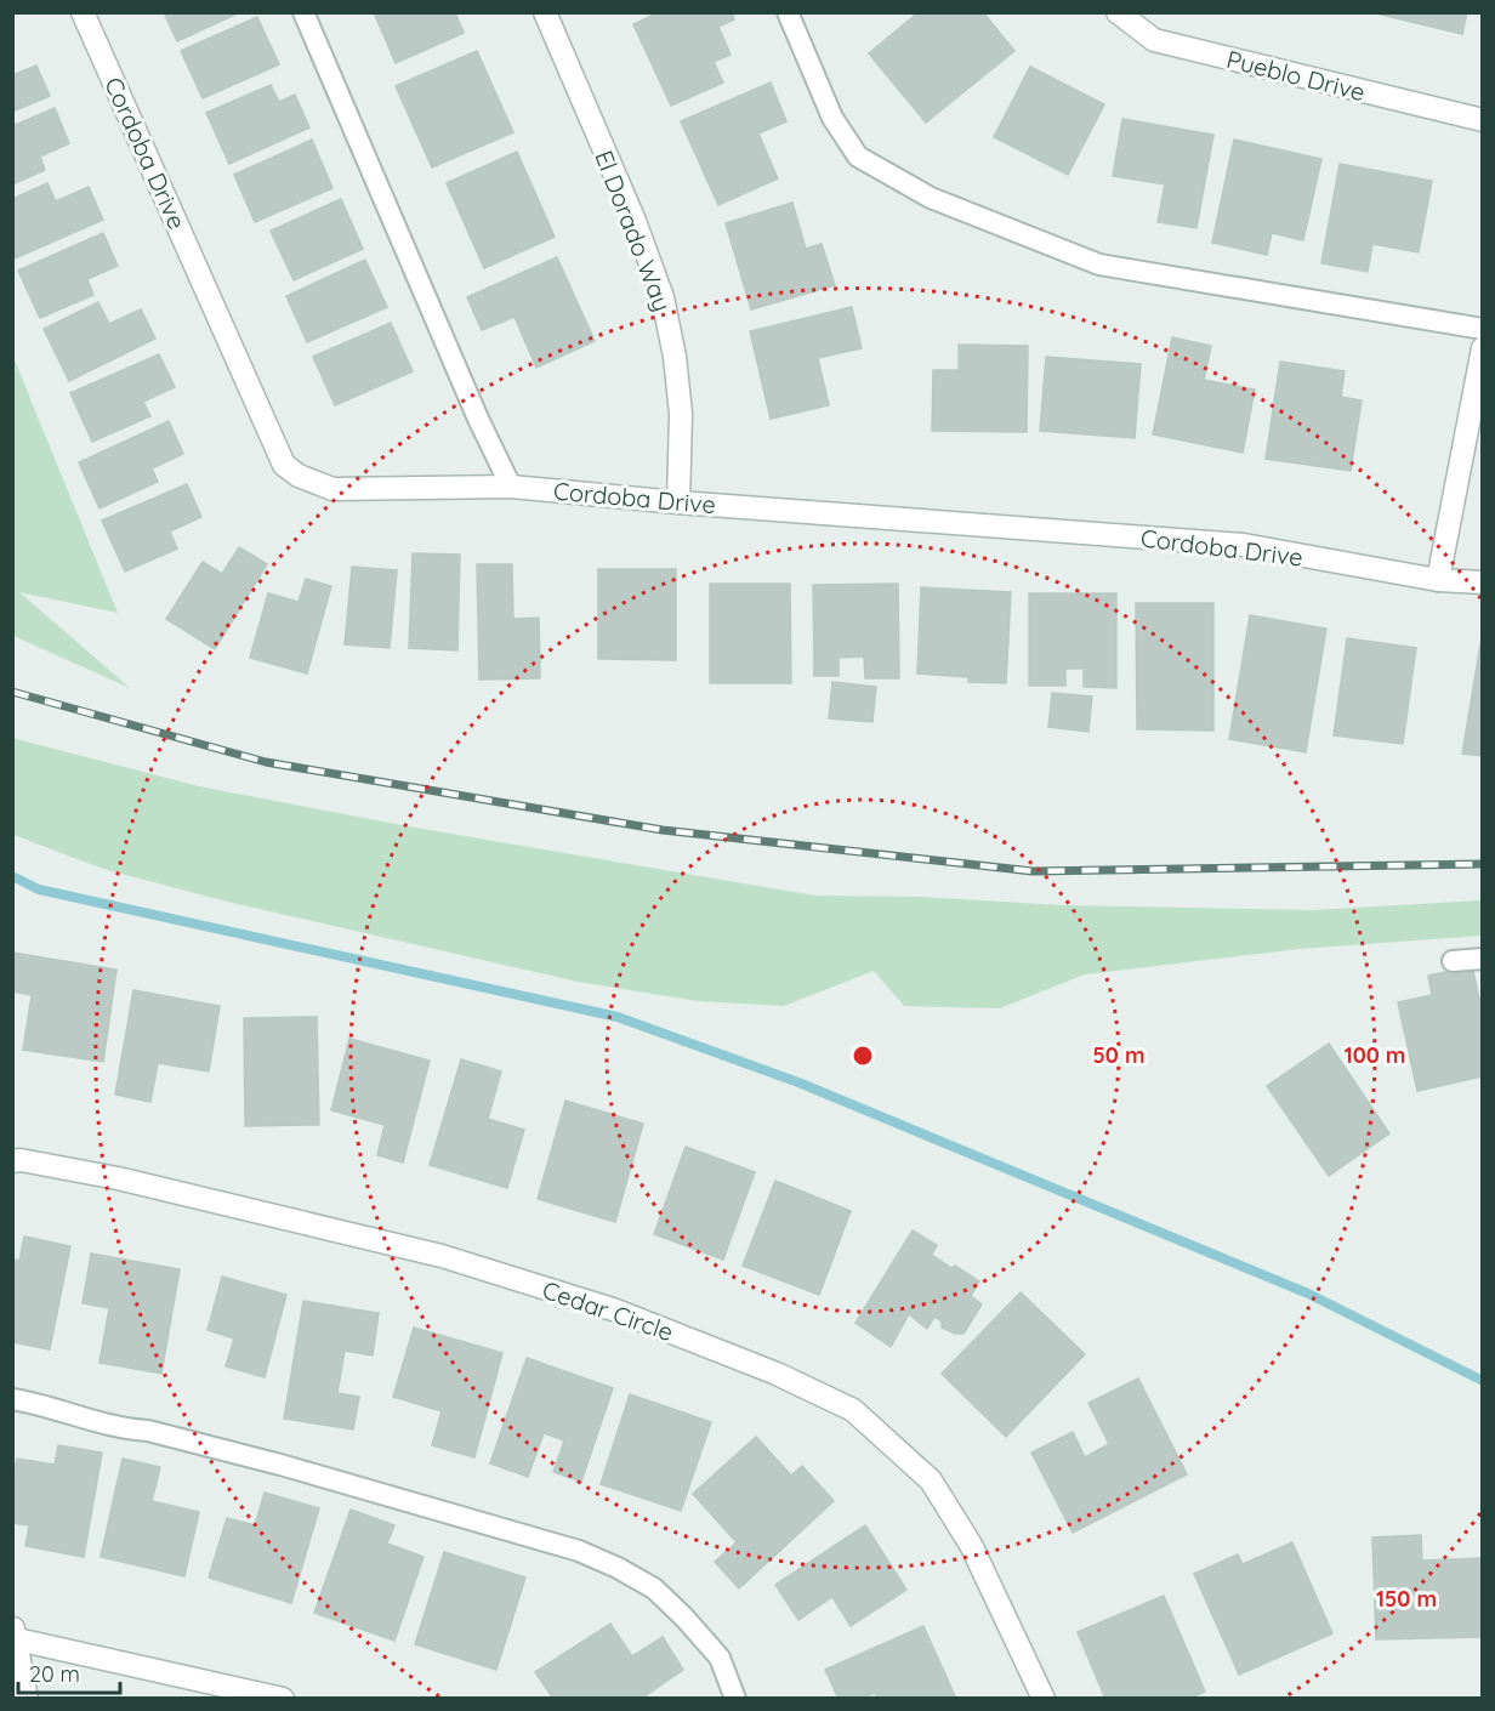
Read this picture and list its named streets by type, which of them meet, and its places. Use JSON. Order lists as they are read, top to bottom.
{
  "streets": {
    "street": [
      "Pueblo Drive",
      "Cordoba Drive",
      "El Dorado Way",
      "Cedar Circle"
    ]
  },
  "crossings": [
    ["Cordoba Drive", "El Dorado Way"]
  ],
  "scale_bar": "20 m",
  "rings": ["50 m", "100 m", "150 m"]
}
